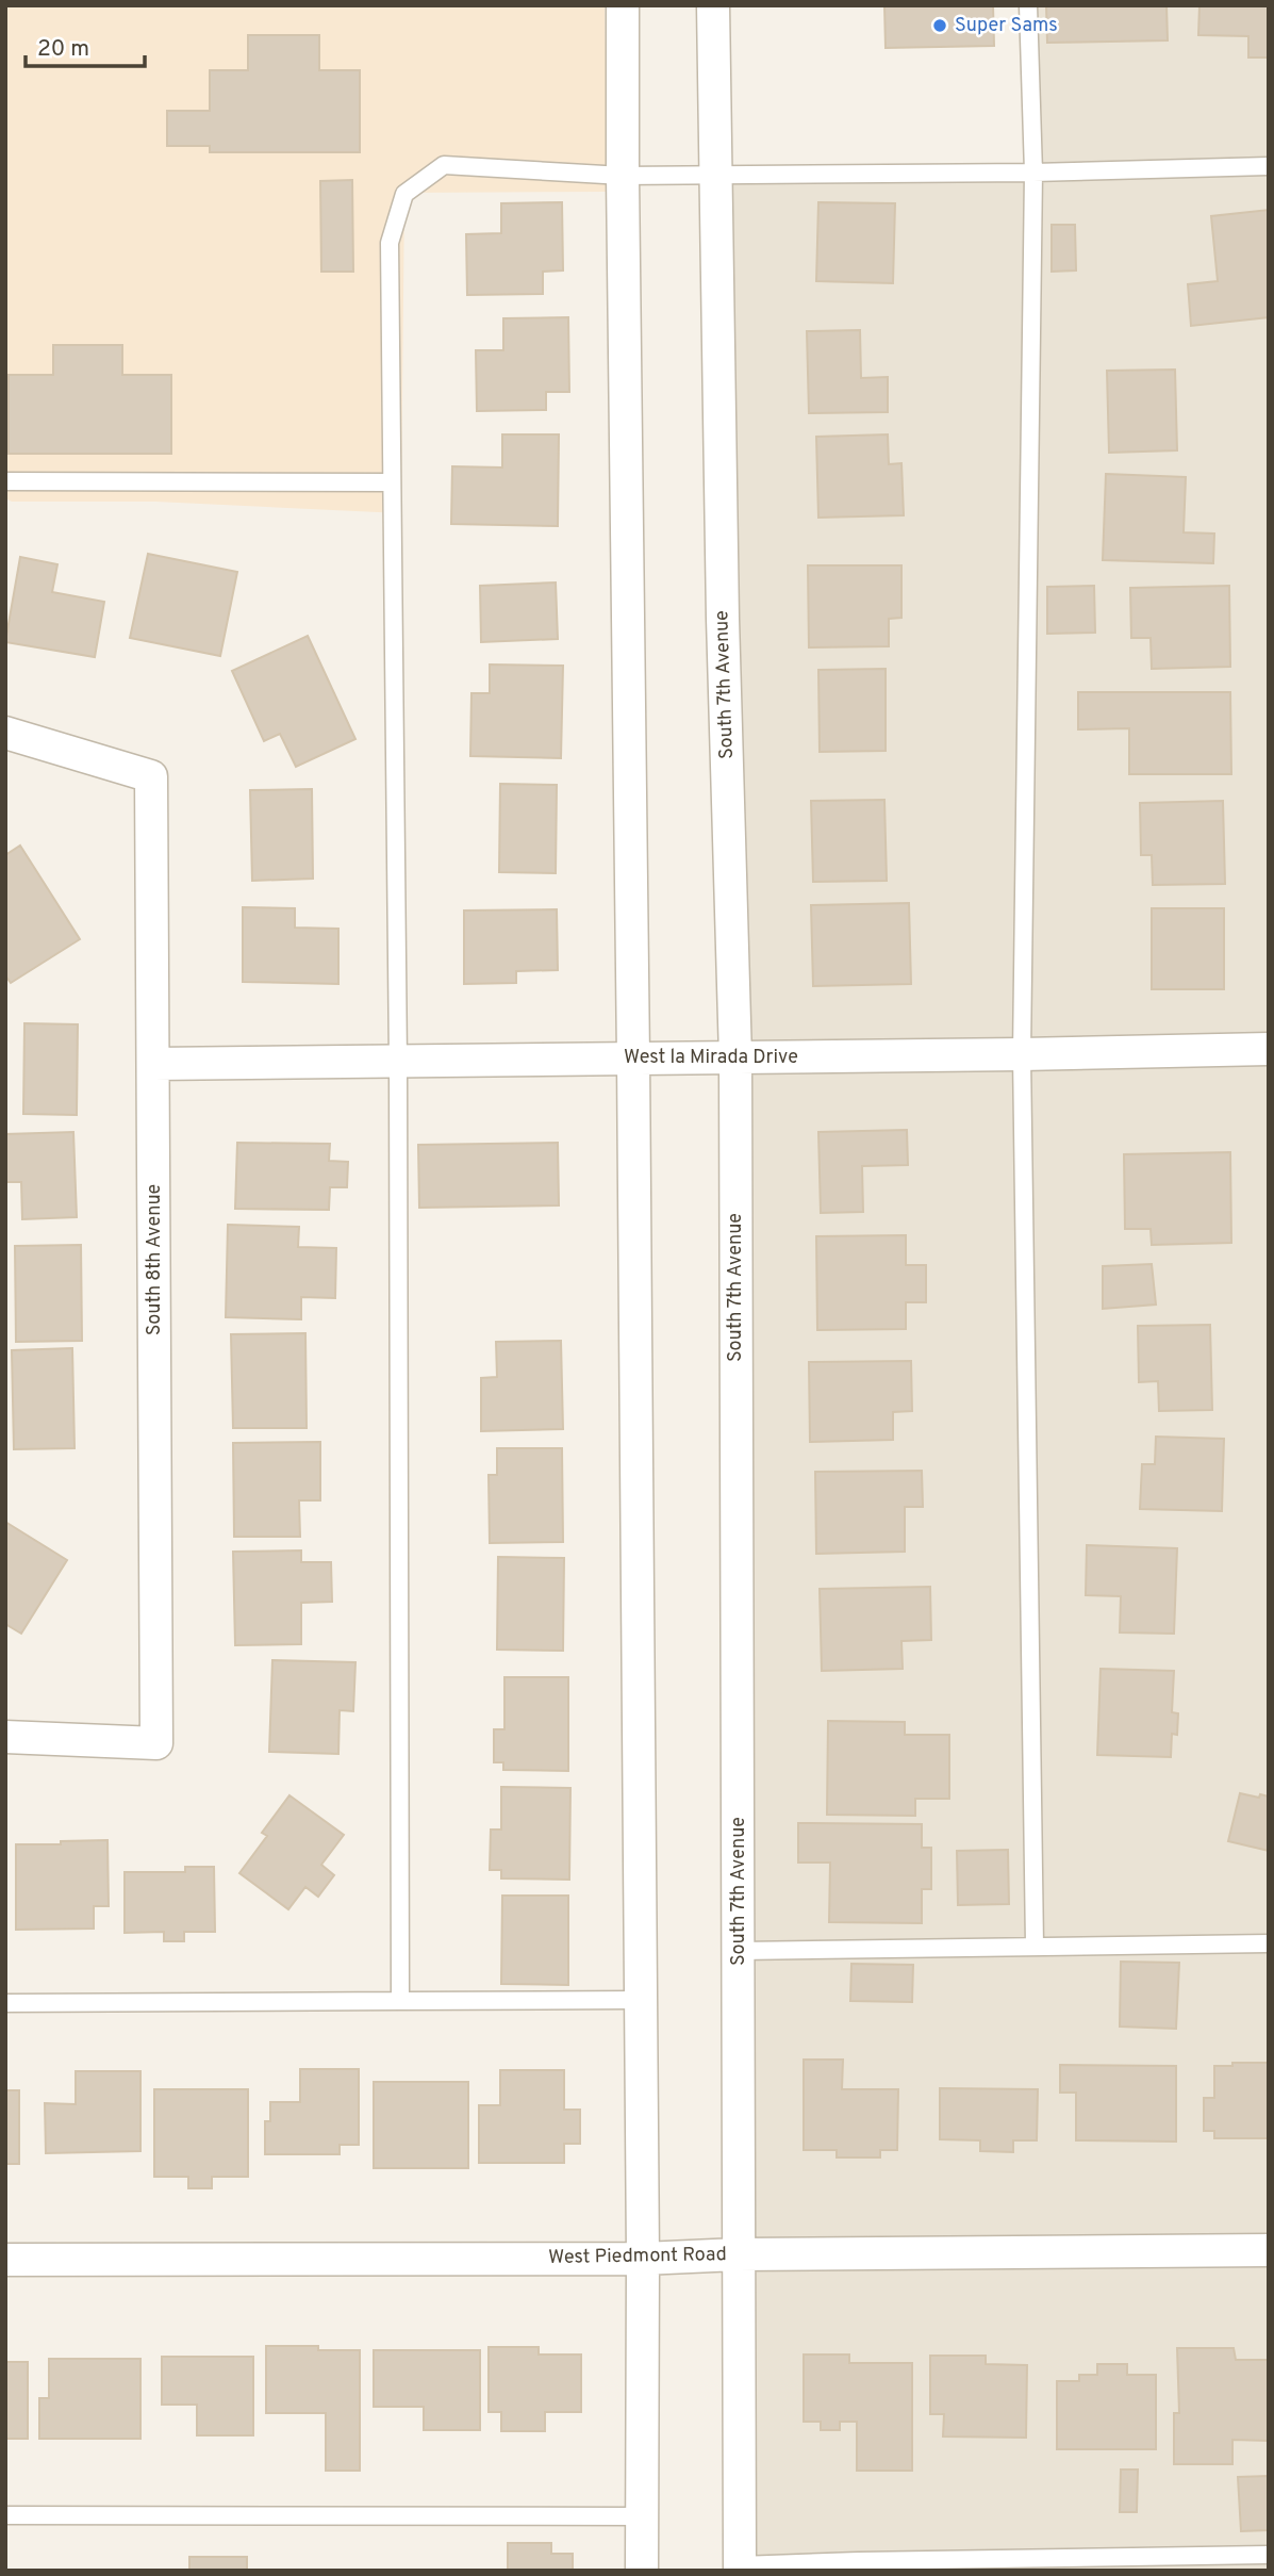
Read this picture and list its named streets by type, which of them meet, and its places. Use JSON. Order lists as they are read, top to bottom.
{
  "streets": {
    "street": [
      "South 7th Avenue",
      "West la Mirada Drive",
      "South 8th Avenue",
      "West Piedmont Road"
    ]
  },
  "crossings": [
    ["South 7th Avenue", "West la Mirada Drive"],
    ["South 7th Avenue", "West Piedmont Road"],
    ["West la Mirada Drive", "South 8th Avenue"]
  ],
  "places": ["Super Sams"],
  "scale_bar": "20 m"
}
